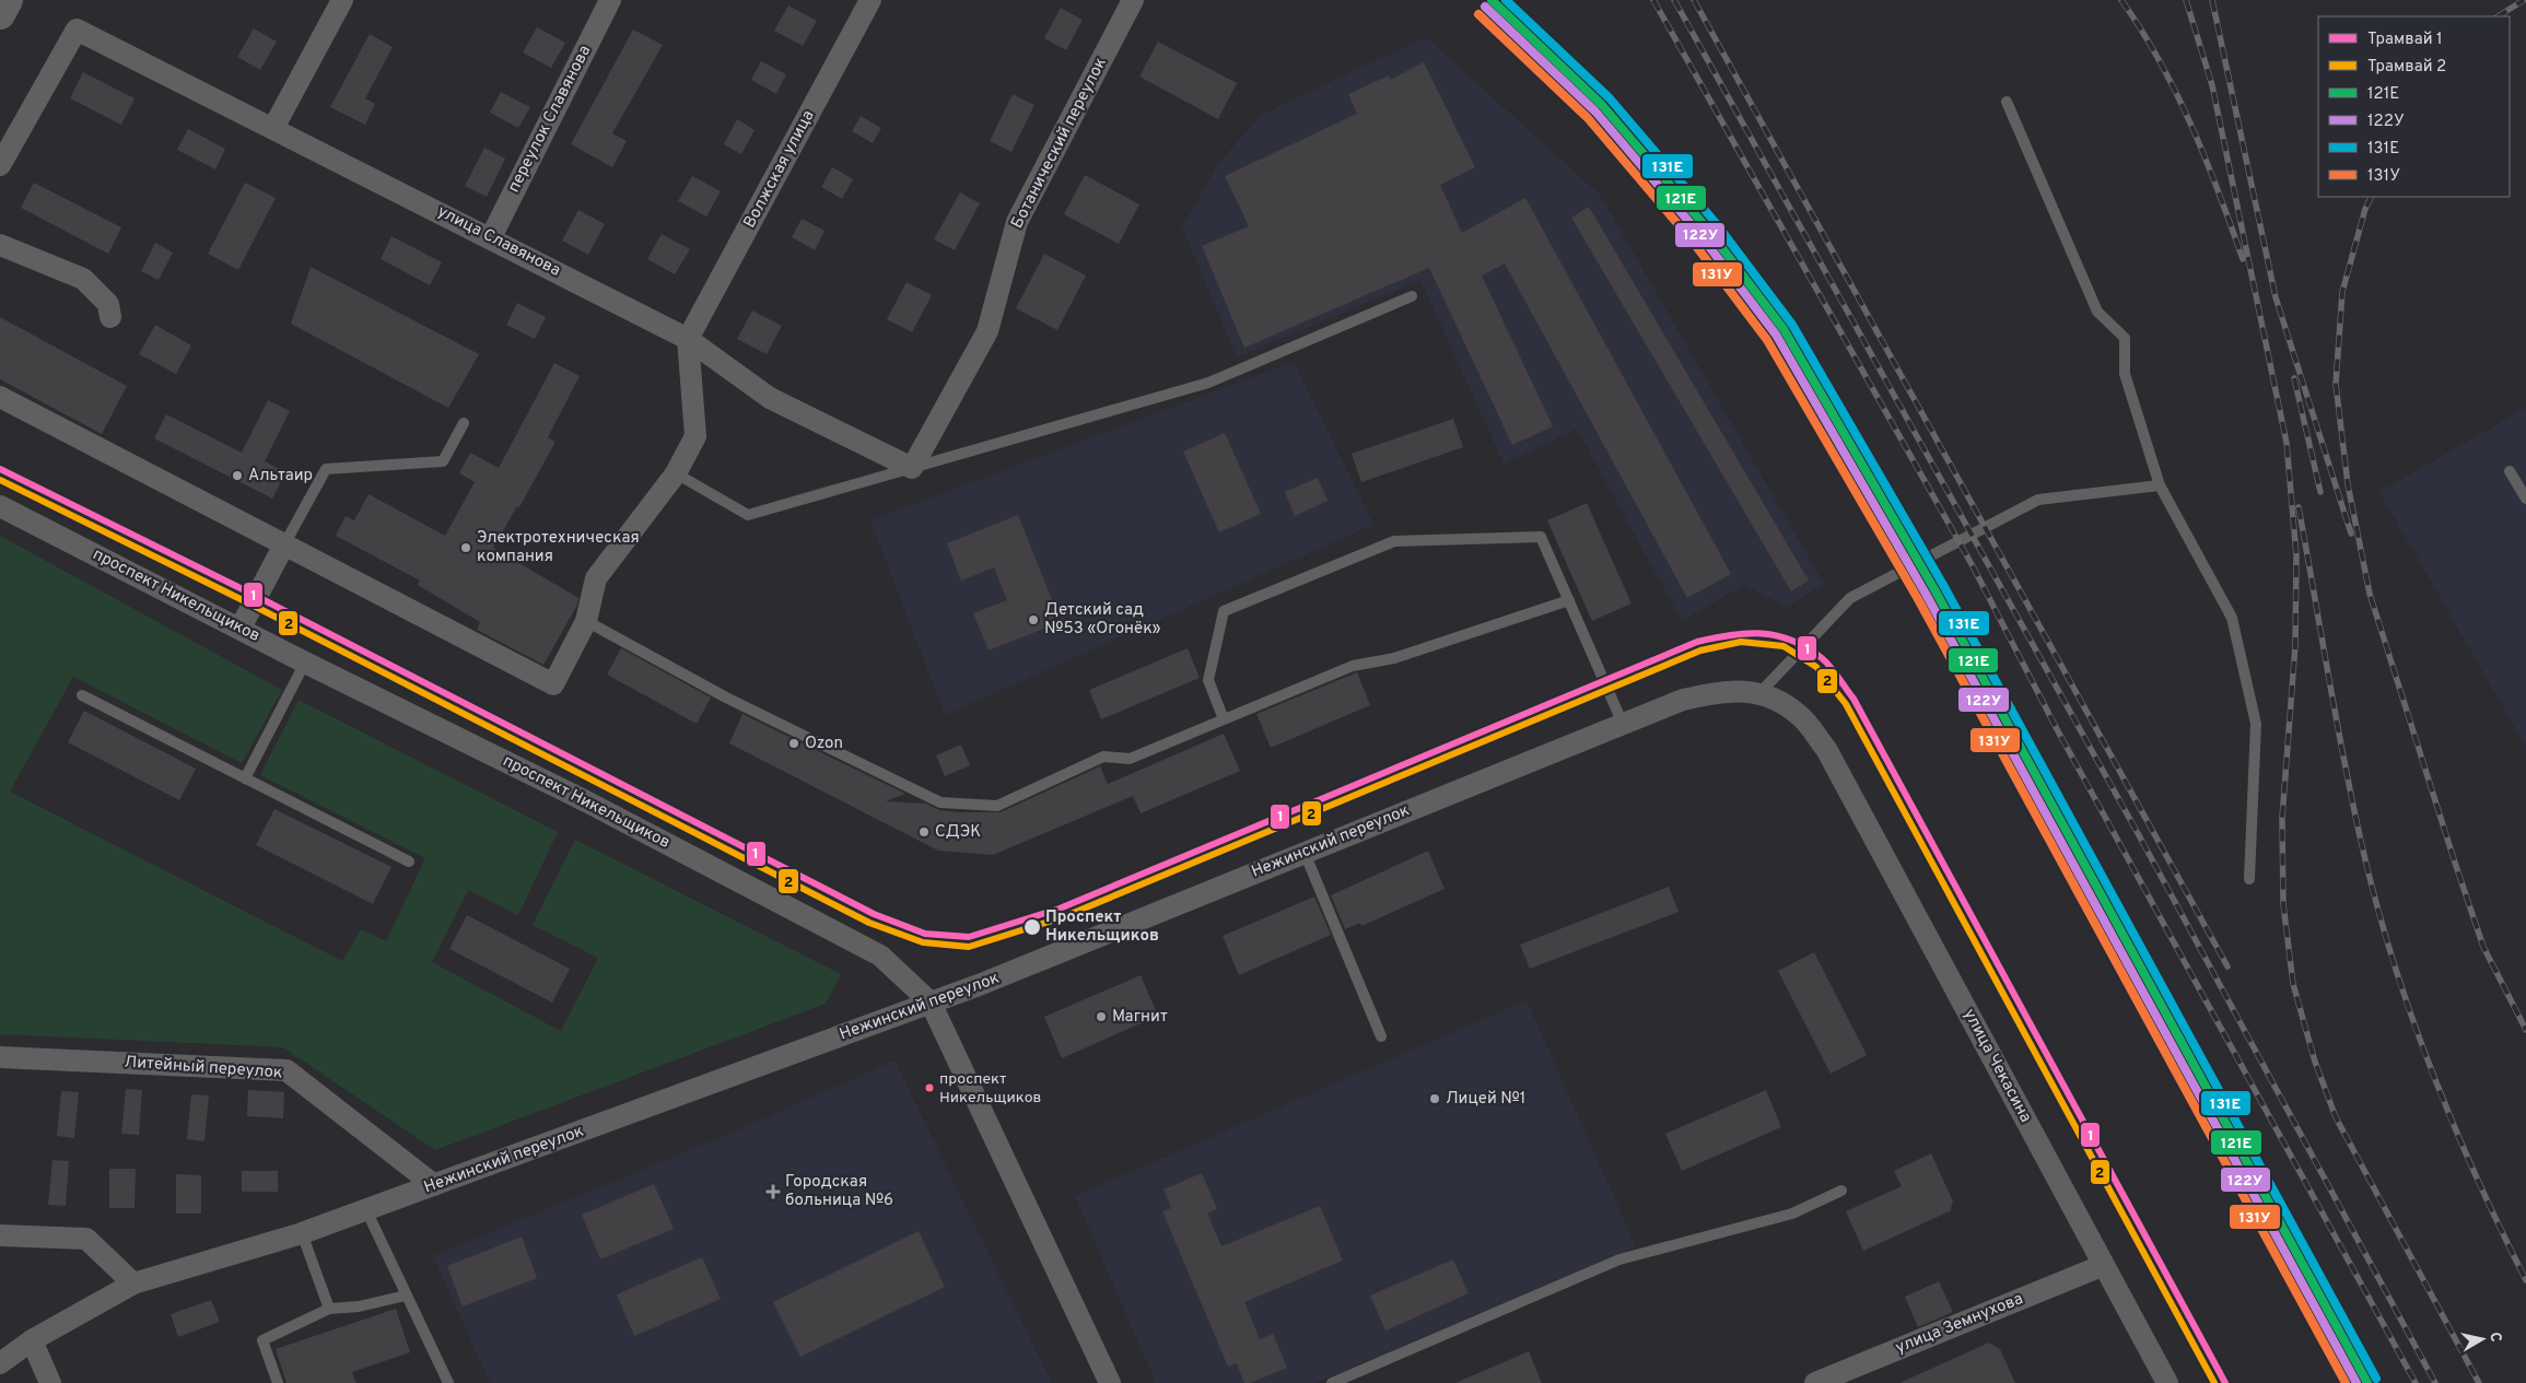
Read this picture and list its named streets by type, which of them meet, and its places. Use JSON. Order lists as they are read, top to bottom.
{
  "streets": {
    "street": [
      "переулок Славянова",
      "Ботанический переулок",
      "Волжская улица",
      "улица Славянова",
      "проспект Никельщиков",
      "Нежинский переулок",
      "улица Чекасина",
      "Литейный переулок",
      "улица Земнухова"
    ]
  },
  "crossings": [
    ["переулок Славянова", "улица Славянова"],
    ["Ботанический переулок", "улица Славянова"],
    ["Волжская улица", "улица Славянова"],
    ["проспект Никельщиков", "Нежинский переулок"],
    ["Нежинский переулок", "улица Чекасина"],
    ["Нежинский переулок", "Литейный переулок"],
    ["улица Чекасина", "улица Земнухова"]
  ],
  "places": {
    "other": [
      "Альтаир",
      "Электротехническая компания",
      "Детский сад №53 «Огонёк»",
      "Ozon",
      "СДЭК",
      "Проспект Никельщиков",
      "Магнит",
      "проспект Никельщиков",
      "Лицей №1"
    ],
    "health": ["Городская больница №6"]
  },
  "lines": [
    "transit line 121Е",
    "transit line 131Е",
    "transit line 122У",
    "transit line 131У",
    "tram line 1",
    "tram line 2"
  ],
  "legend": [
    "Трамвай 1",
    "Трамвай 2",
    "121Е",
    "122У",
    "131Е",
    "131У"
  ],
  "north": "right"
}
